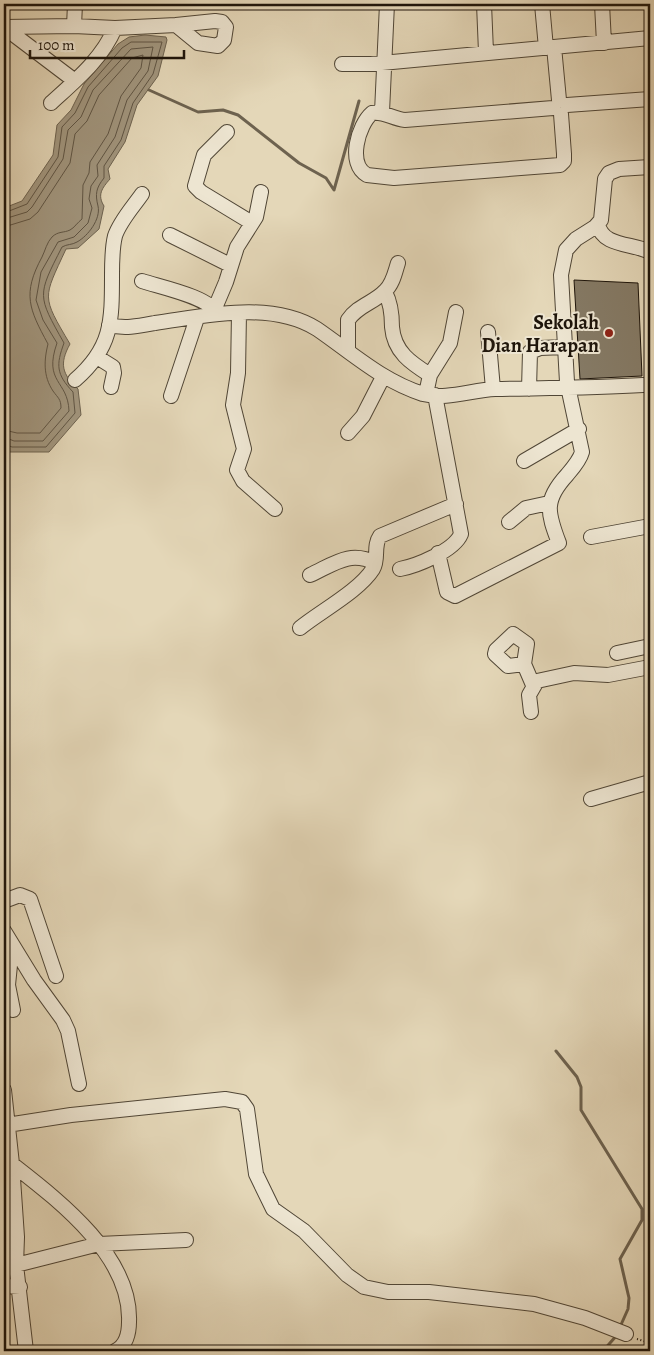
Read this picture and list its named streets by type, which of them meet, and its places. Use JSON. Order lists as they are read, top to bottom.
{
  "places": ["Sekolah Dian Harapan"],
  "scale_bar": "100 m"
}
